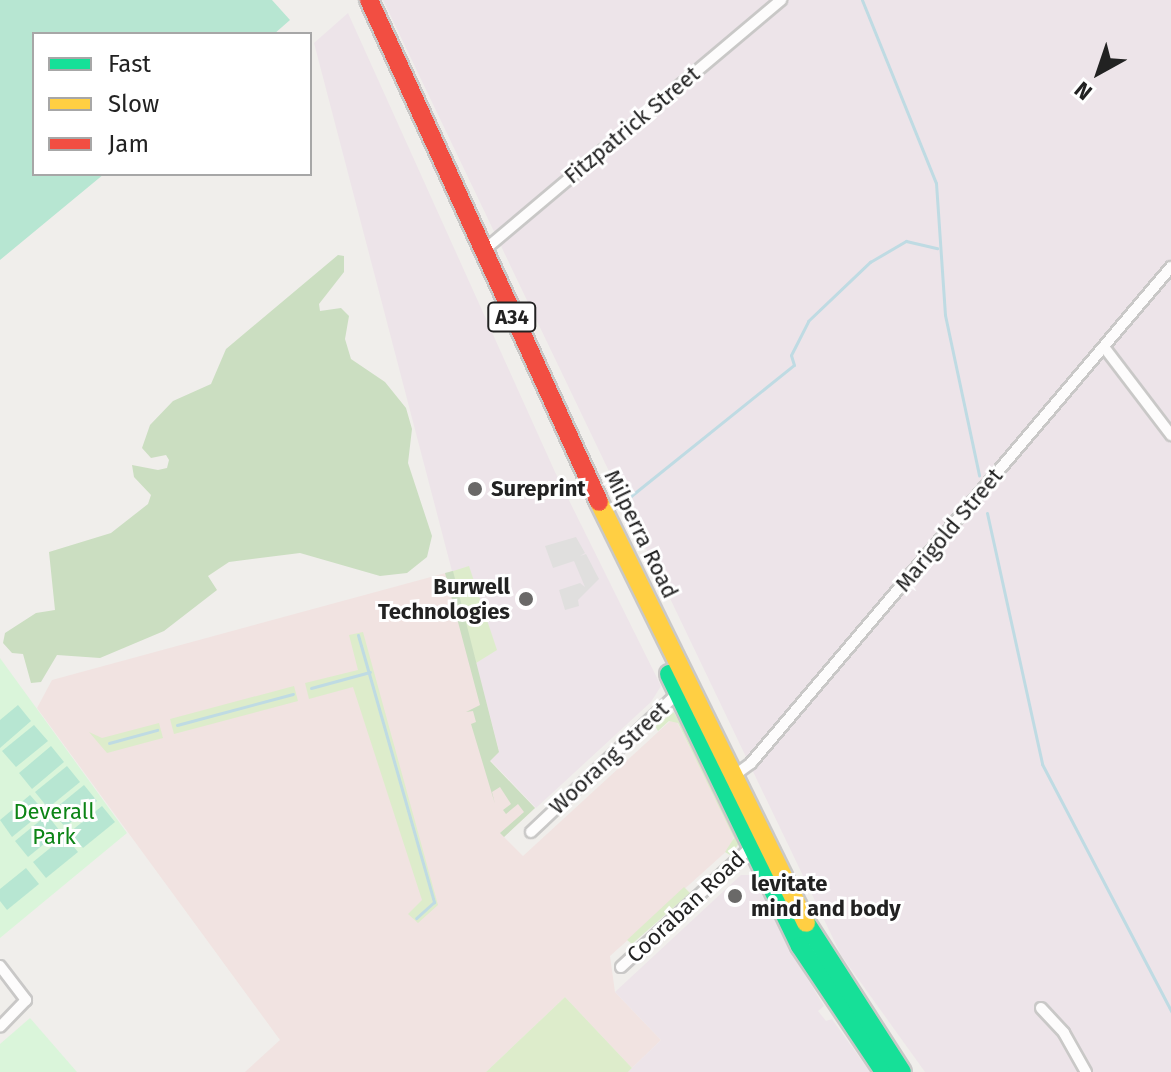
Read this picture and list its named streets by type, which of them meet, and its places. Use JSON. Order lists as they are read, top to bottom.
{
  "streets": {
    "highway": ["A34", "Milperra Road"],
    "street": [
      "Fitzpatrick Street",
      "Marigold Street",
      "Woorang Street",
      "Cooraban Road"
    ]
  },
  "crossings": [
    ["Fitzpatrick Street", "Milperra Road"],
    ["Marigold Street", "Milperra Road"],
    ["Milperra Road", "Woorang Street"],
    ["Milperra Road", "Cooraban Road"]
  ],
  "parks": ["Deverall Park"],
  "places": ["Sureprint", "Burwell Technologies", "levitate mind and body"],
  "legend": ["Fast", "Slow", "Jam"],
  "north": "bottom left"
}
